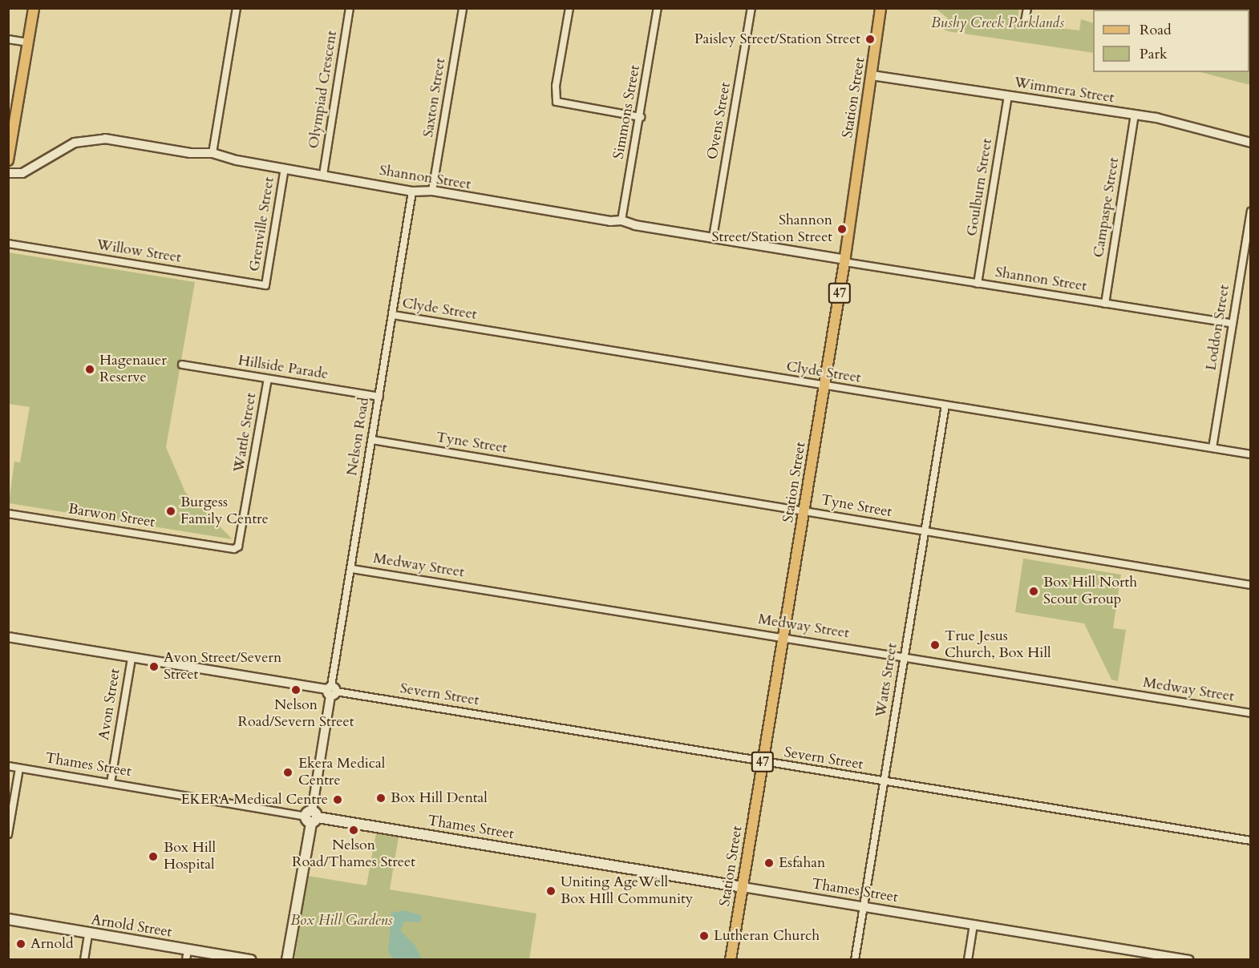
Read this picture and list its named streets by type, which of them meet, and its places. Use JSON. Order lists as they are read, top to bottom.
{
  "streets": {
    "main road": [
      "Station Street",
      "47",
      "Nelson Road",
      "Thames Street",
      "Arnold Street"
    ],
    "street": [
      "Olympiad Crescent",
      "Wimmera Street",
      "Saxton Street",
      "Simmons Street",
      "Ovens Street",
      "Shannon Street",
      "Goulburn Street",
      "Campaspe Street",
      "Grenville Street",
      "Willow Street",
      "Clyde Street",
      "Loddon Street",
      "Hillside Parade",
      "Wattle Street",
      "Tyne Street",
      "Barwon Street",
      "Medway Street",
      "Watts Street",
      "Severn Street",
      "Avon Street"
    ]
  },
  "crossings": [
    ["Olympiad Crescent", "Shannon Street"],
    ["Wimmera Street", "Station Street"],
    ["Wimmera Street", "Goulburn Street"],
    ["Wimmera Street", "Campaspe Street"],
    ["Saxton Street", "Shannon Street"],
    ["Station Street", "Shannon Street"],
    ["Station Street", "Clyde Street"],
    ["Station Street", "Tyne Street"],
    ["Station Street", "Medway Street"],
    ["Station Street", "Severn Street"],
    ["Station Street", "Thames Street"],
    ["Simmons Street", "Shannon Street"],
    ["Ovens Street", "Shannon Street"],
    ["Shannon Street", "Goulburn Street"],
    ["Shannon Street", "Campaspe Street"],
    ["Shannon Street", "Grenville Street"],
    ["Shannon Street", "Loddon Street"],
    ["Shannon Street", "Nelson Road"],
    ["Grenville Street", "Willow Street"],
    ["Clyde Street", "Loddon Street"],
    ["Clyde Street", "Nelson Road"],
    ["Clyde Street", "Watts Street"],
    ["Hillside Parade", "Wattle Street"],
    ["Hillside Parade", "Nelson Road"],
    ["Wattle Street", "Barwon Street"],
    ["Nelson Road", "Tyne Street"],
    ["Nelson Road", "Medway Street"],
    ["Nelson Road", "Severn Street"],
    ["Nelson Road", "Thames Street"],
    ["Tyne Street", "Watts Street"],
    ["Medway Street", "Watts Street"],
    ["Watts Street", "Severn Street"],
    ["Watts Street", "Thames Street"],
    ["Severn Street", "Avon Street"],
    ["Avon Street", "Thames Street"]
  ],
  "parks": ["Bushy Creek Parklands", "Box Hill Gardens"],
  "places": [
    "Paisley Street/Station Street",
    "Shannon Street/Station Street",
    "Hagenauer Reserve",
    "Burgess Family Centre",
    "Box Hill North Scout Group",
    "True Jesus Church, Box Hill",
    "Avon Street/Severn Street",
    "Nelson Road/Severn Street",
    "Ekera Medical Centre",
    "Box Hill Dental",
    "EKERA Medical Centre",
    "Nelson Road/Thames Street",
    "Box Hill Hospital",
    "Esfahan",
    "Uniting AgeWell Box HIll Community",
    "Lutheran Church",
    "Arnold"
  ],
  "legend": ["Road", "Park"]
}
